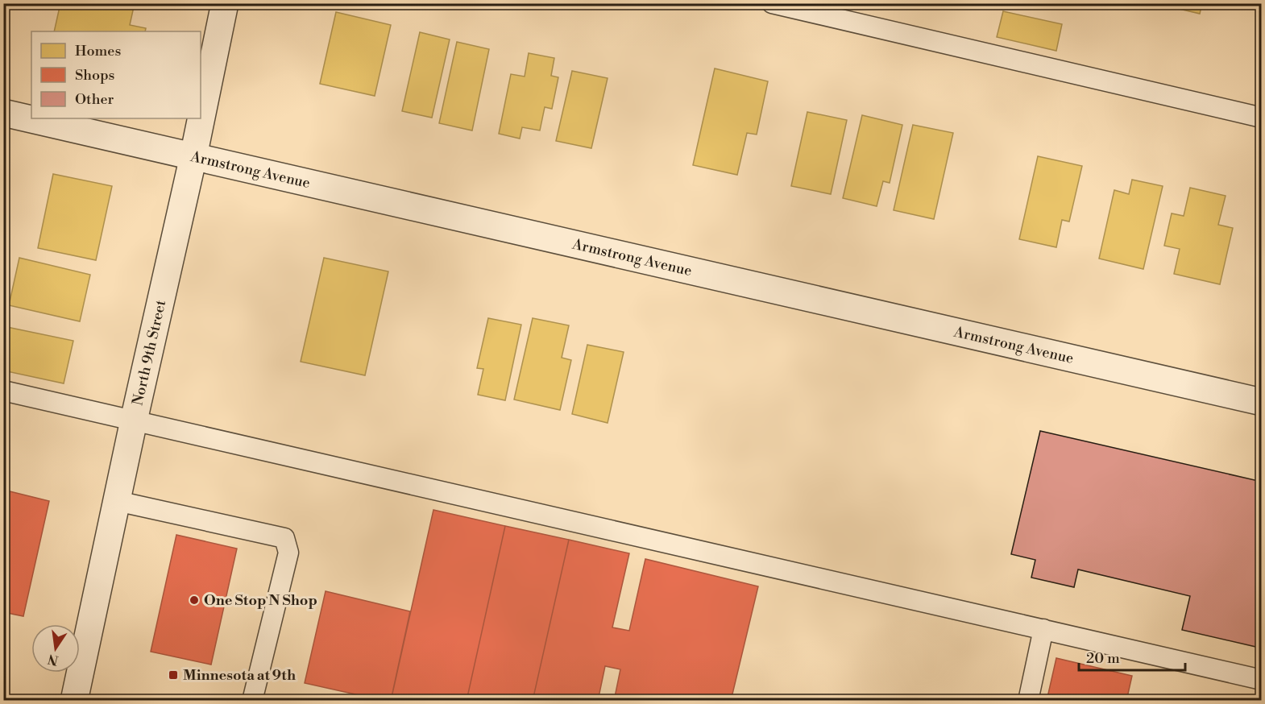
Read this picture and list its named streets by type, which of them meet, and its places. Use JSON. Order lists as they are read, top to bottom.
{
  "streets": {
    "street": ["Armstrong Avenue", "North 9th Street"]
  },
  "crossings": [
    ["Armstrong Avenue", "North 9th Street"]
  ],
  "places": {
    "other": ["One Stop N Shop"],
    "transit": ["Minnesota at 9th"]
  },
  "legend": ["Homes", "Shops", "Other"],
  "scale_bar": "20 m",
  "north": "bottom"
}
